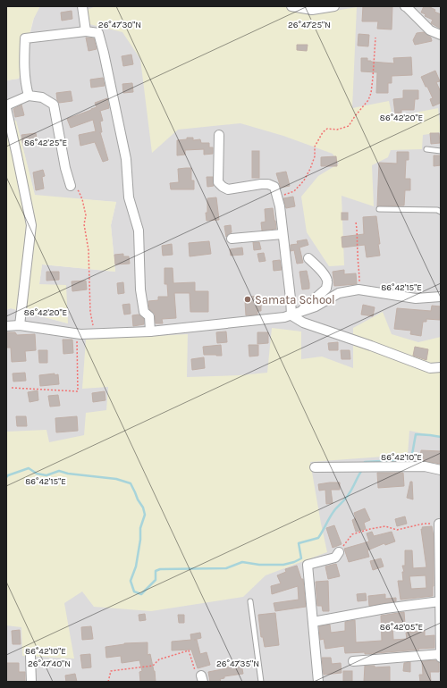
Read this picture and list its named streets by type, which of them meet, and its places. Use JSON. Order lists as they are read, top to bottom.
{
  "places": ["Samata School"],
  "coordinates": [
    "26°47'30\"N",
    "26°47'25\"N",
    "86°42'20\"E",
    "86°42'25\"E",
    "86°42'15\"E",
    "86°42'10\"E",
    "86°42'05\"E",
    "26°47'40\"N",
    "26°47'35\"N"
  ]
}
